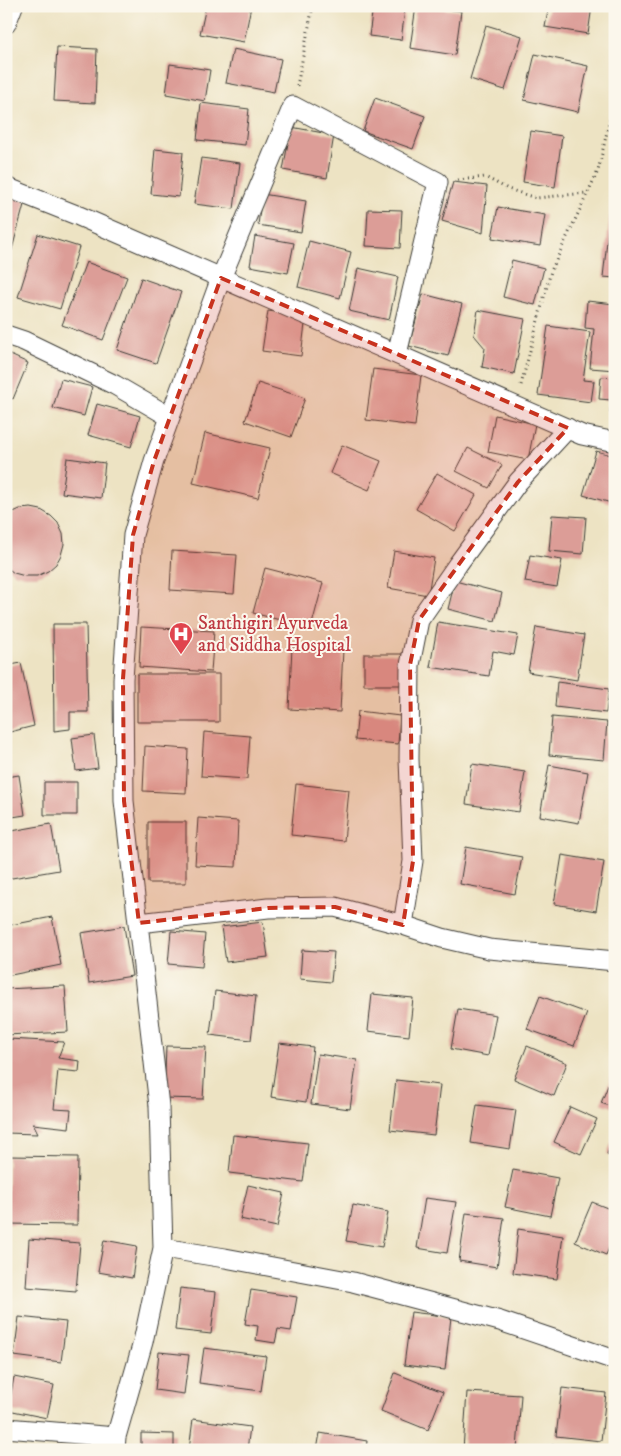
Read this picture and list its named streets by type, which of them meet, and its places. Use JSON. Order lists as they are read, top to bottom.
{
  "places": {
    "hospital": ["Santhigiri Ayurveda and Siddha Hospital"]
  }
}
